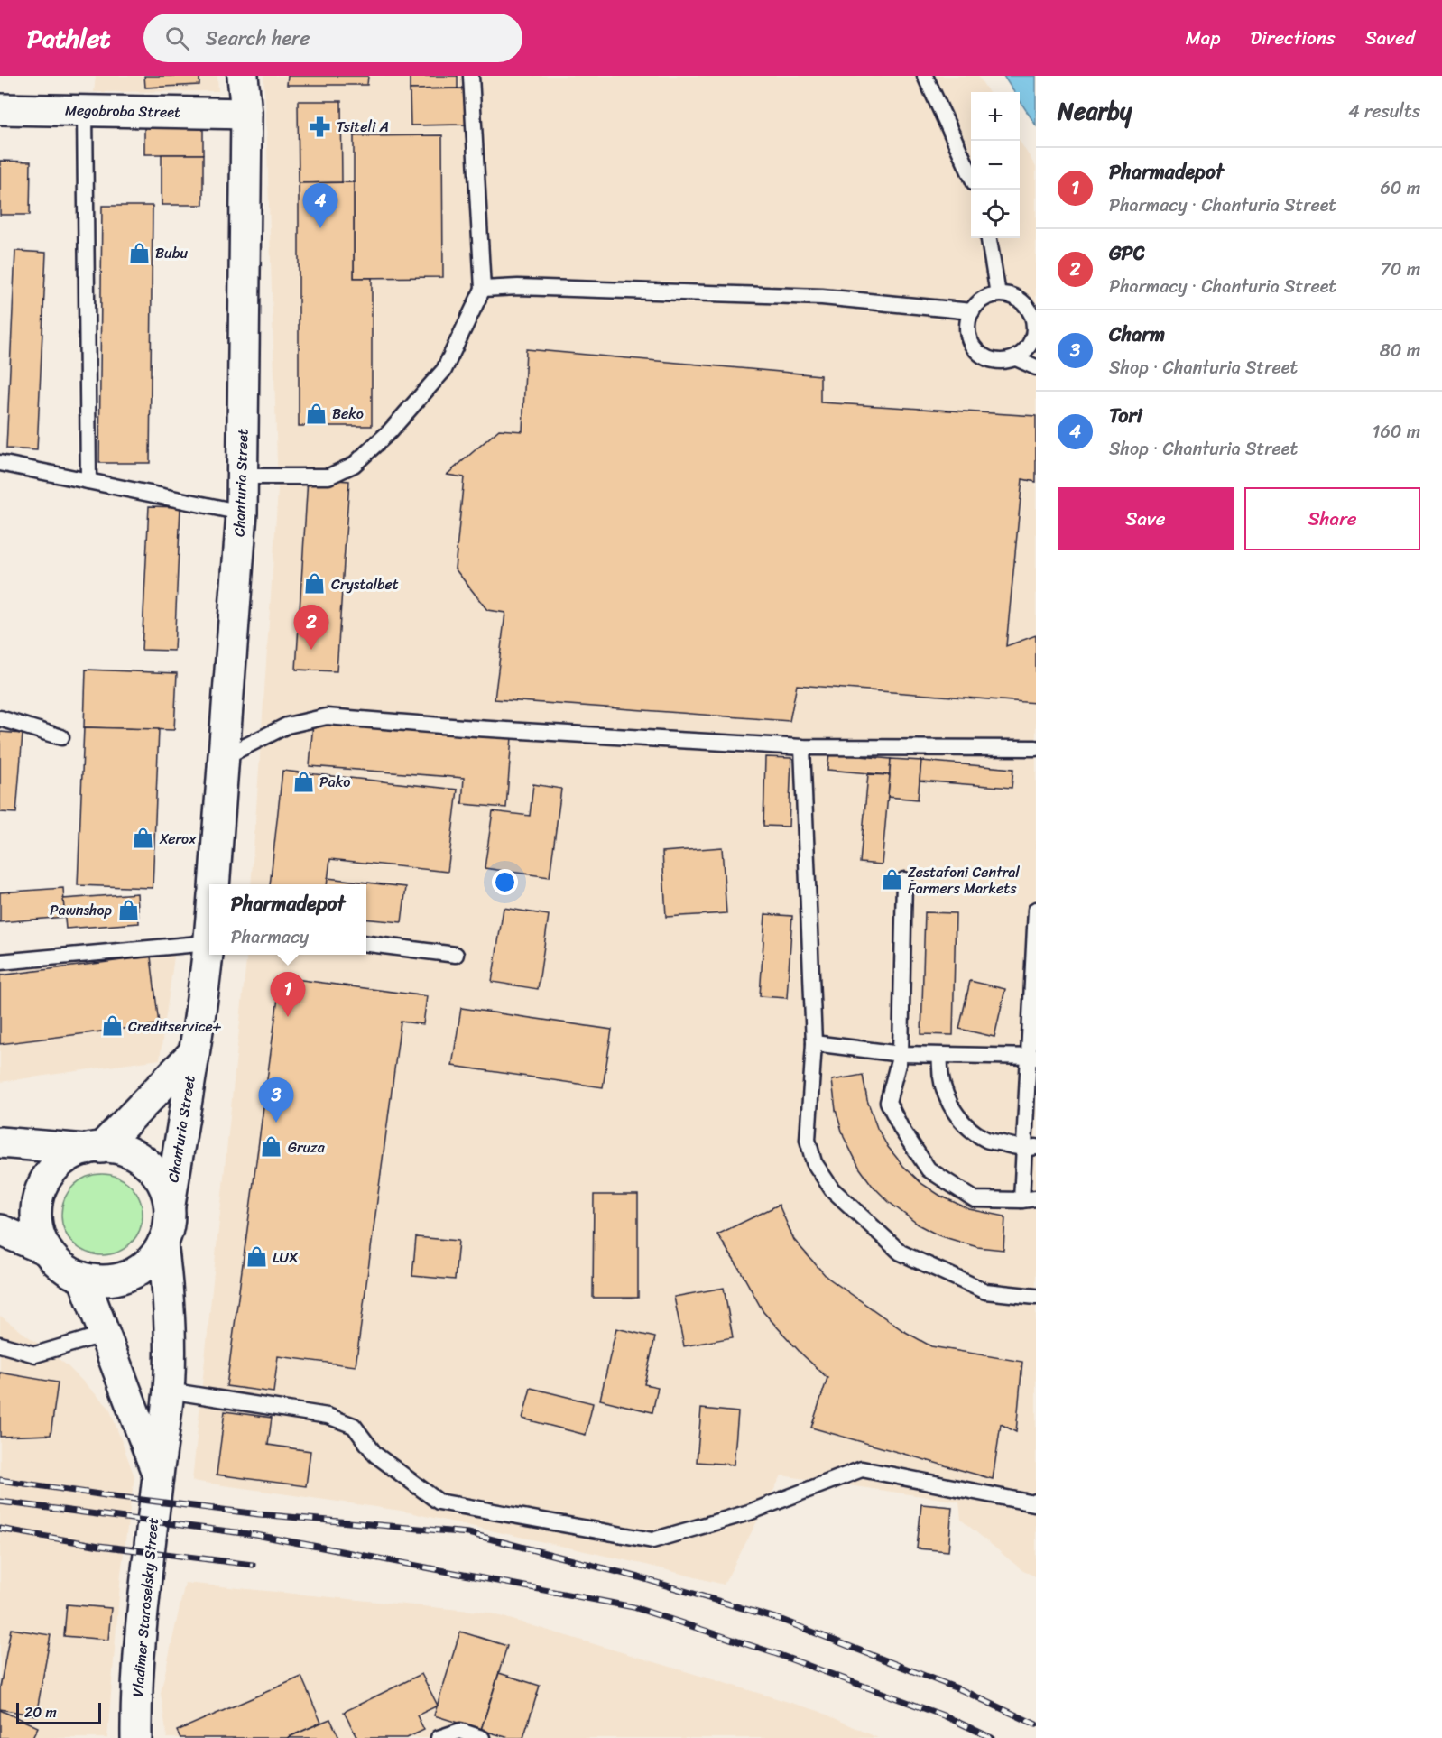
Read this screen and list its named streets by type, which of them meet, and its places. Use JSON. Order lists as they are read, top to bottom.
{
  "streets": {
    "street": ["Megobroba Street", "Chanturia Street", "Vladimer Staroselsky Street"]
  },
  "crossings": [
    ["Megobroba Street", "Chanturia Street"],
    ["Chanturia Street", "Vladimer Staroselsky Street"]
  ],
  "places": {
    "pharmacy": ["Tsiteli A"],
    "shop": [
      "Bubu",
      "Beko",
      "Crystalbet",
      "Pako",
      "Xerox",
      "Zestafoni Central Farmers Markets",
      "Pawnshop",
      "Creditservice+",
      "Gruza",
      "LUX"
    ]
  },
  "scale_bar": "20 m",
  "page": {
    "header": "Pathlet",
    "search": "Search here",
    "nav": ["Map", "Directions", "Saved"],
    "heading": ["Nearby", "4 results"],
    "map_buttons": ["+", "−"],
    "list": [
      {
        "mark": "1",
        "name": "Pharmadepot",
        "note": "Pharmacy · Chanturia Street",
        "value": "60 m"
      },
      {
        "mark": "2",
        "name": "GPC",
        "note": "Pharmacy · Chanturia Street",
        "value": "70 m"
      },
      {
        "mark": "3",
        "name": "Charm",
        "note": "Shop · Chanturia Street",
        "value": "80 m"
      },
      {
        "mark": "4",
        "name": "Tori",
        "note": "Shop · Chanturia Street",
        "value": "160 m"
      }
    ],
    "pins": [
      "4",
      "2",
      "1",
      "3"
    ],
    "buttons": ["Save", "Share"],
    "popup": ["Pharmadepot", "Pharmacy"],
    "scale": "20 m"
  }
}
